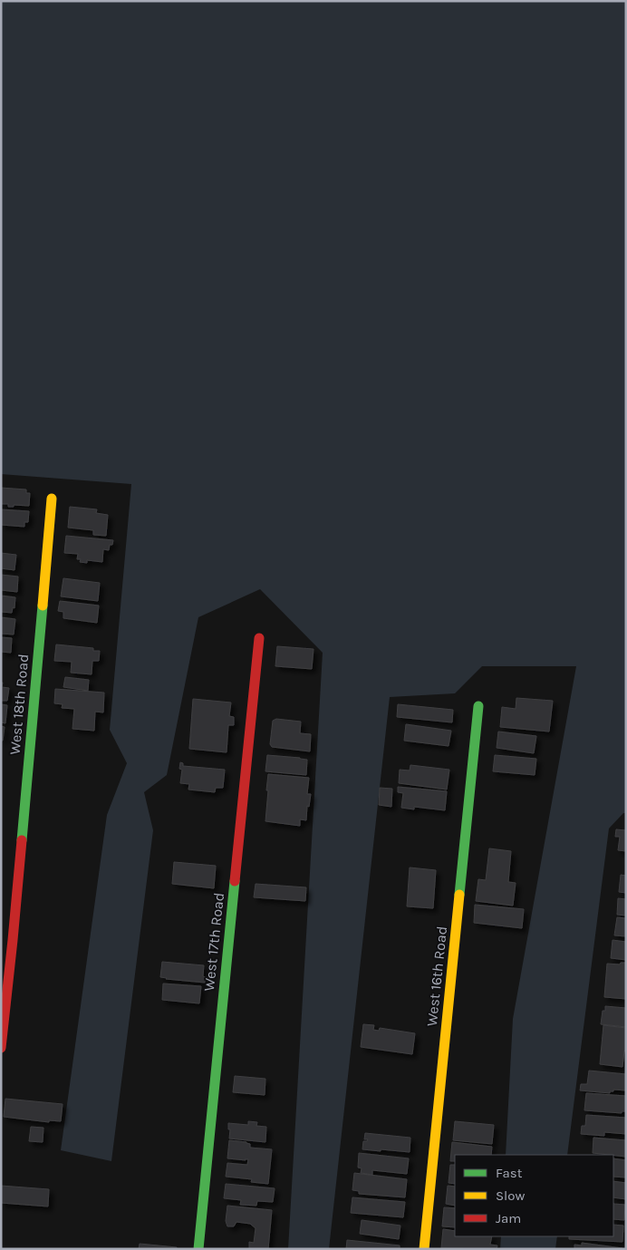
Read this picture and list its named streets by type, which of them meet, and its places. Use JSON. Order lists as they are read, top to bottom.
{
  "streets": {
    "street": ["West 18th Road", "West 17th Road", "West 16th Road"]
  },
  "legend": ["Fast", "Slow", "Jam"]
}
